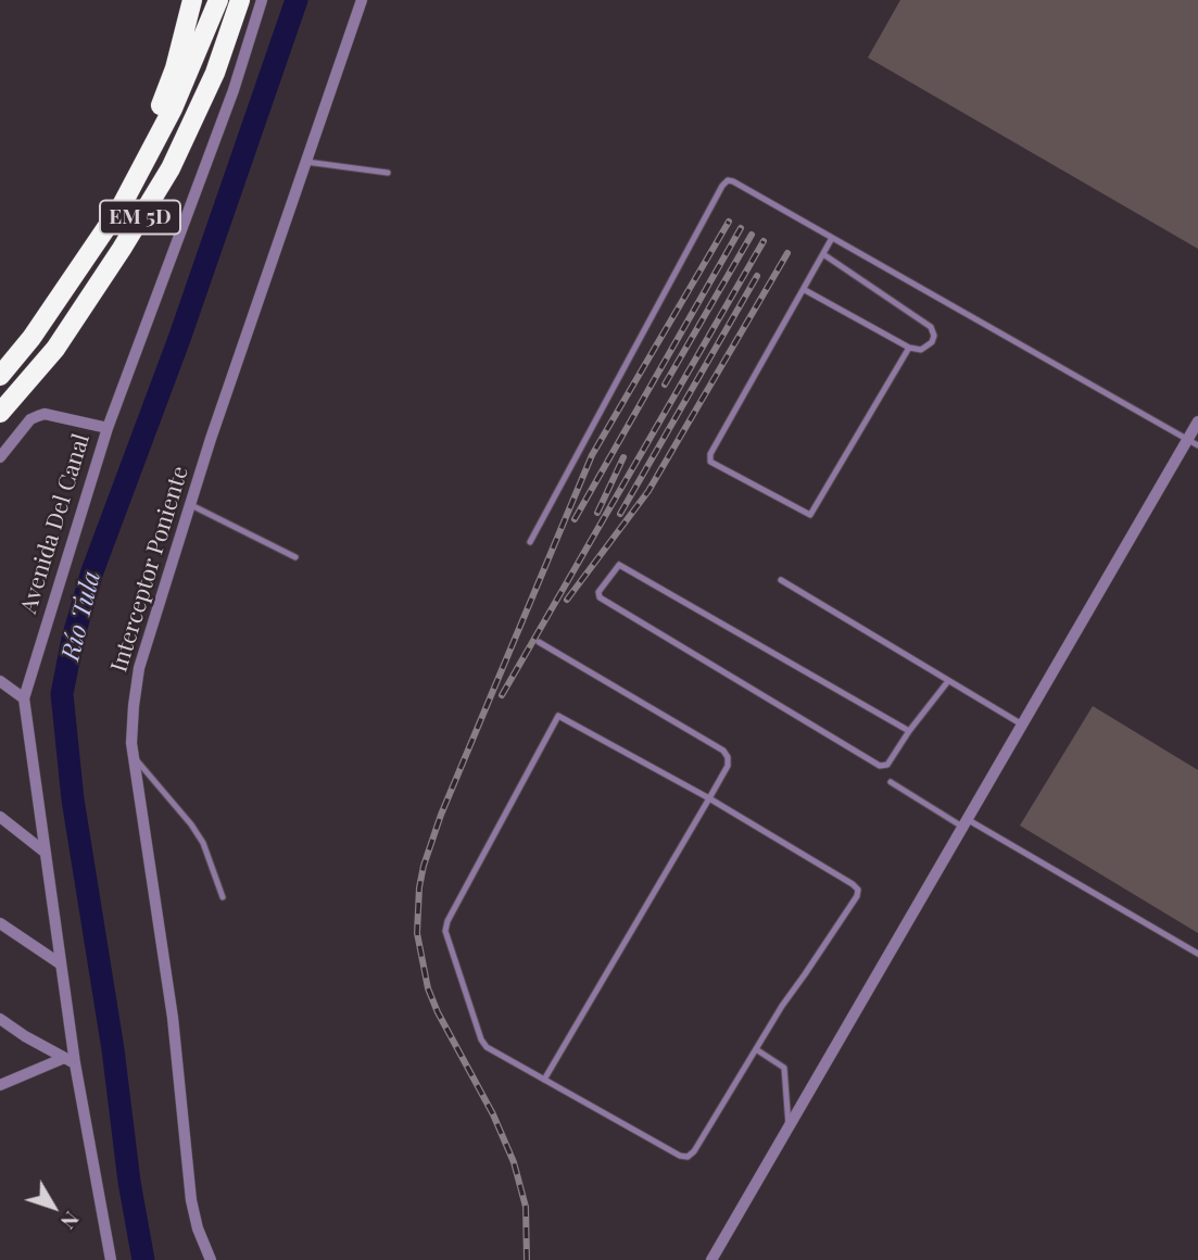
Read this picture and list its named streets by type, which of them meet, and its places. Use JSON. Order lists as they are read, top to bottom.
{
  "streets": {
    "highway": ["EM 5D"],
    "street": ["Avenida Del Canal", "Interceptor Poniente"]
  },
  "water": ["Río Tula"],
  "north": "bottom right"
}
